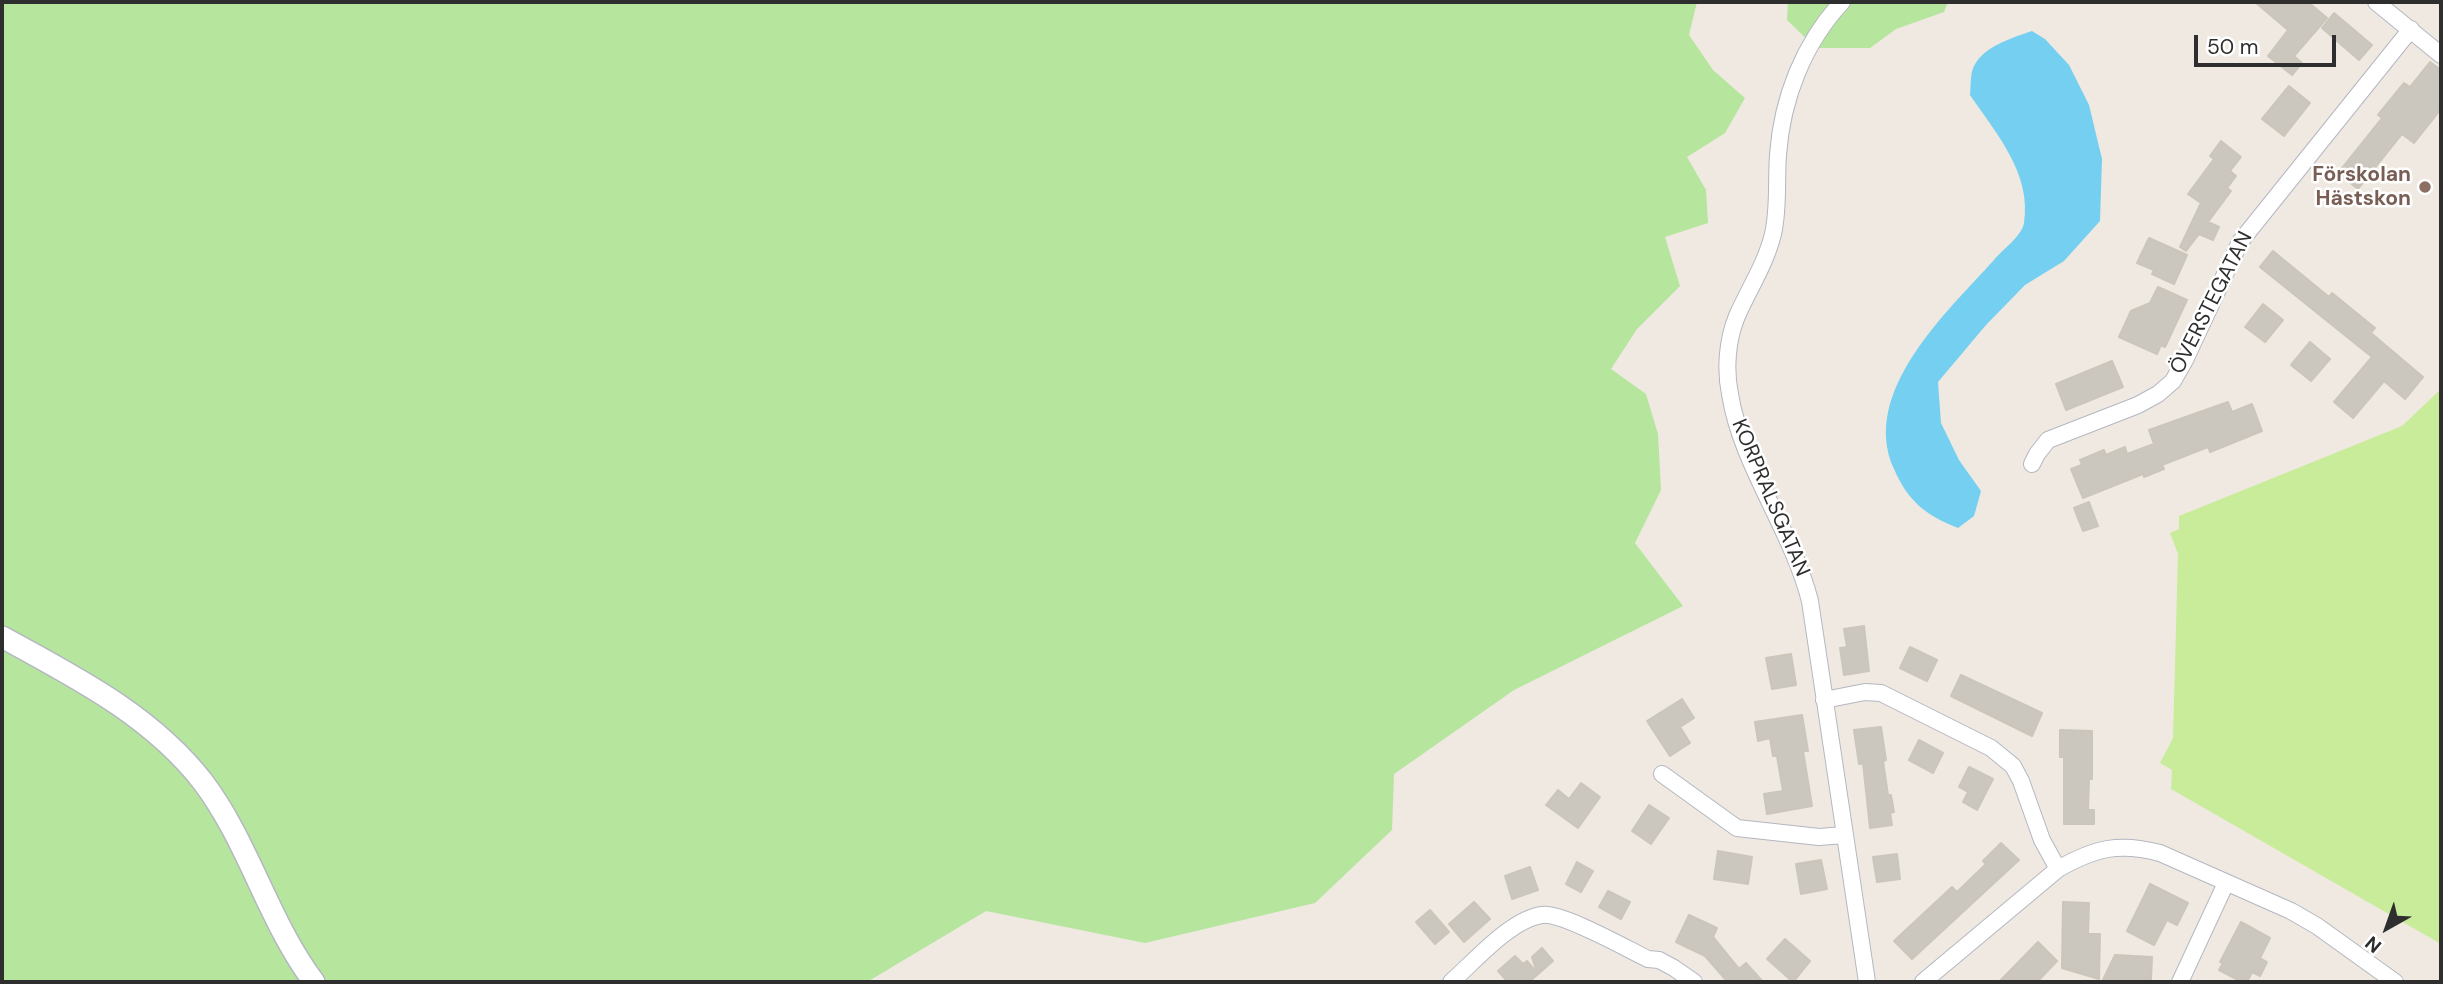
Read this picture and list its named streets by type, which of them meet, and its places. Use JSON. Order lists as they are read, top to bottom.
{
  "streets": {
    "street": ["ÖVERSTEGATAN", "KORPRALSGATAN"]
  },
  "places": ["Förskolan Hästskon"],
  "scale_bar": "50 m",
  "north": "bottom left"
}
